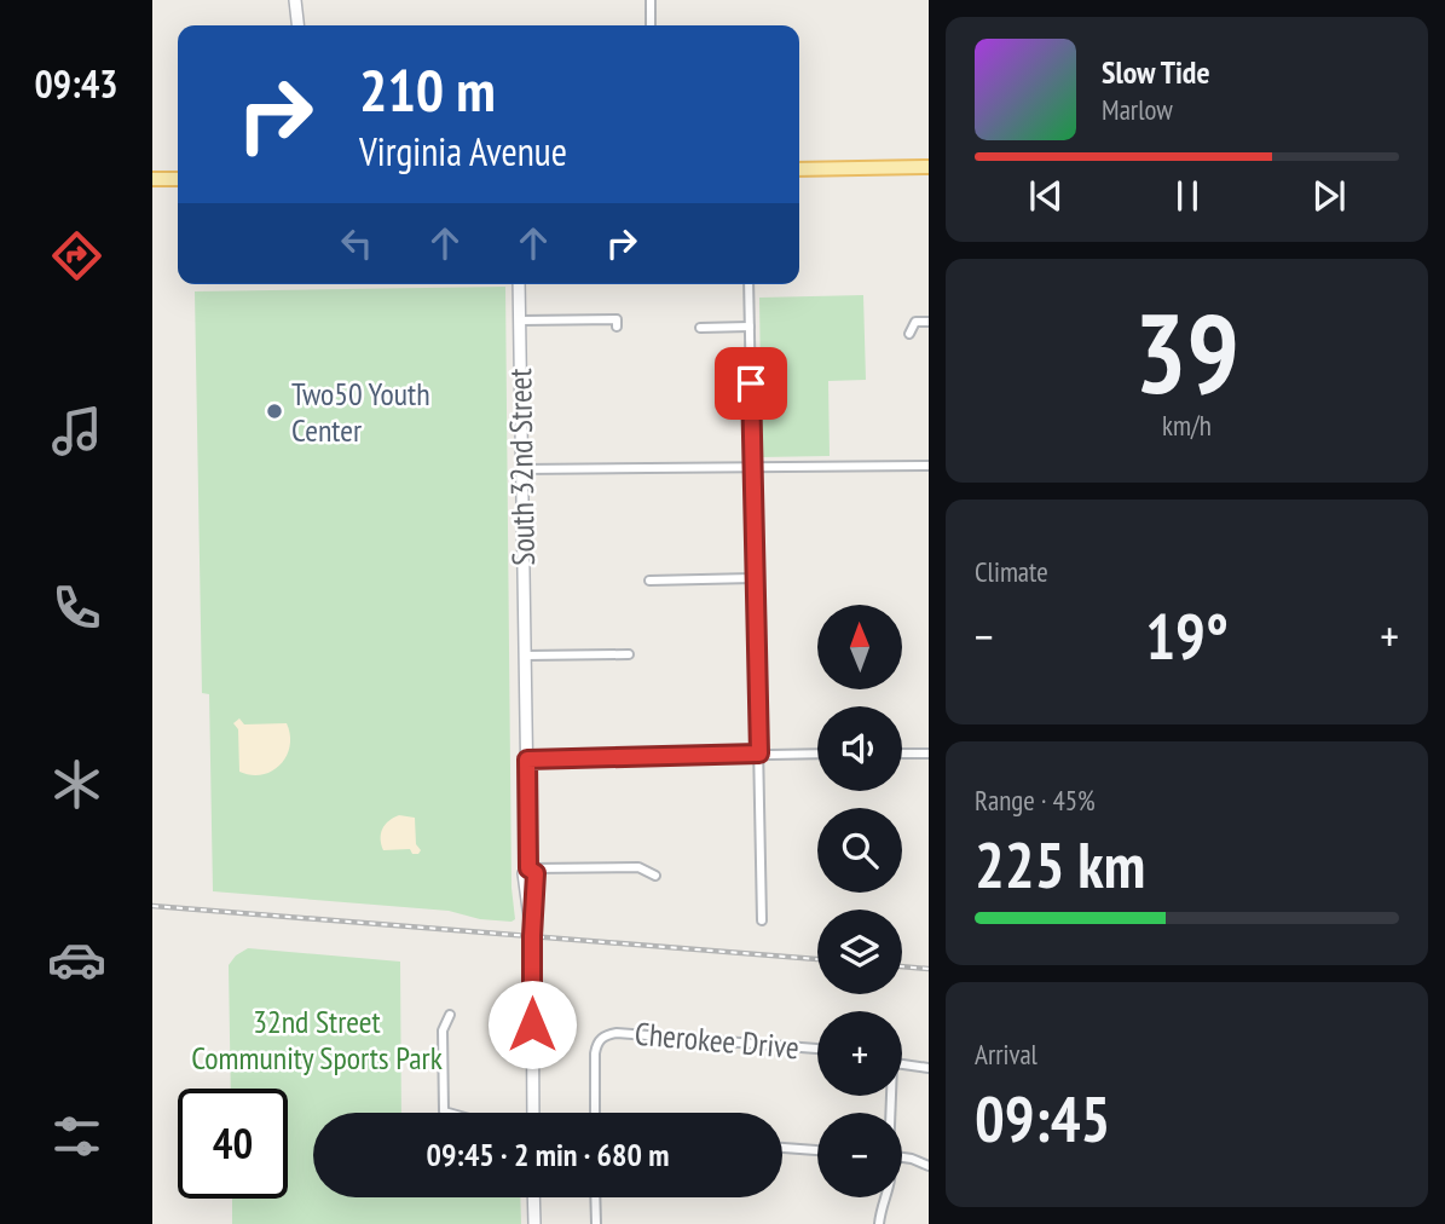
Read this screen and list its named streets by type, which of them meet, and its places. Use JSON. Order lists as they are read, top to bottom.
{
  "streets": {
    "street": ["South 32nd Street", "Cherokee Drive"]
  },
  "parks": ["32nd Street Community Sports Park"],
  "places": ["Two50 Youth Center"],
  "north": "top",
  "page": {
    "tabs": "09:43",
    "turn": ["210 m", "Virginia Avenue"],
    "song": ["Slow Tide", "Marlow"],
    "tile": [
      ["39", "km/h"],
      "Climate",
      ["Range · 45%", "225 km"],
      ["Arrival", "09:45"]
    ],
    "heat": ["−", "19°", "+"],
    "map_buttons": ["+", "−"],
    "limit": "40",
    "trip": "09:45 · 2 min · 680 m"
  }
}
